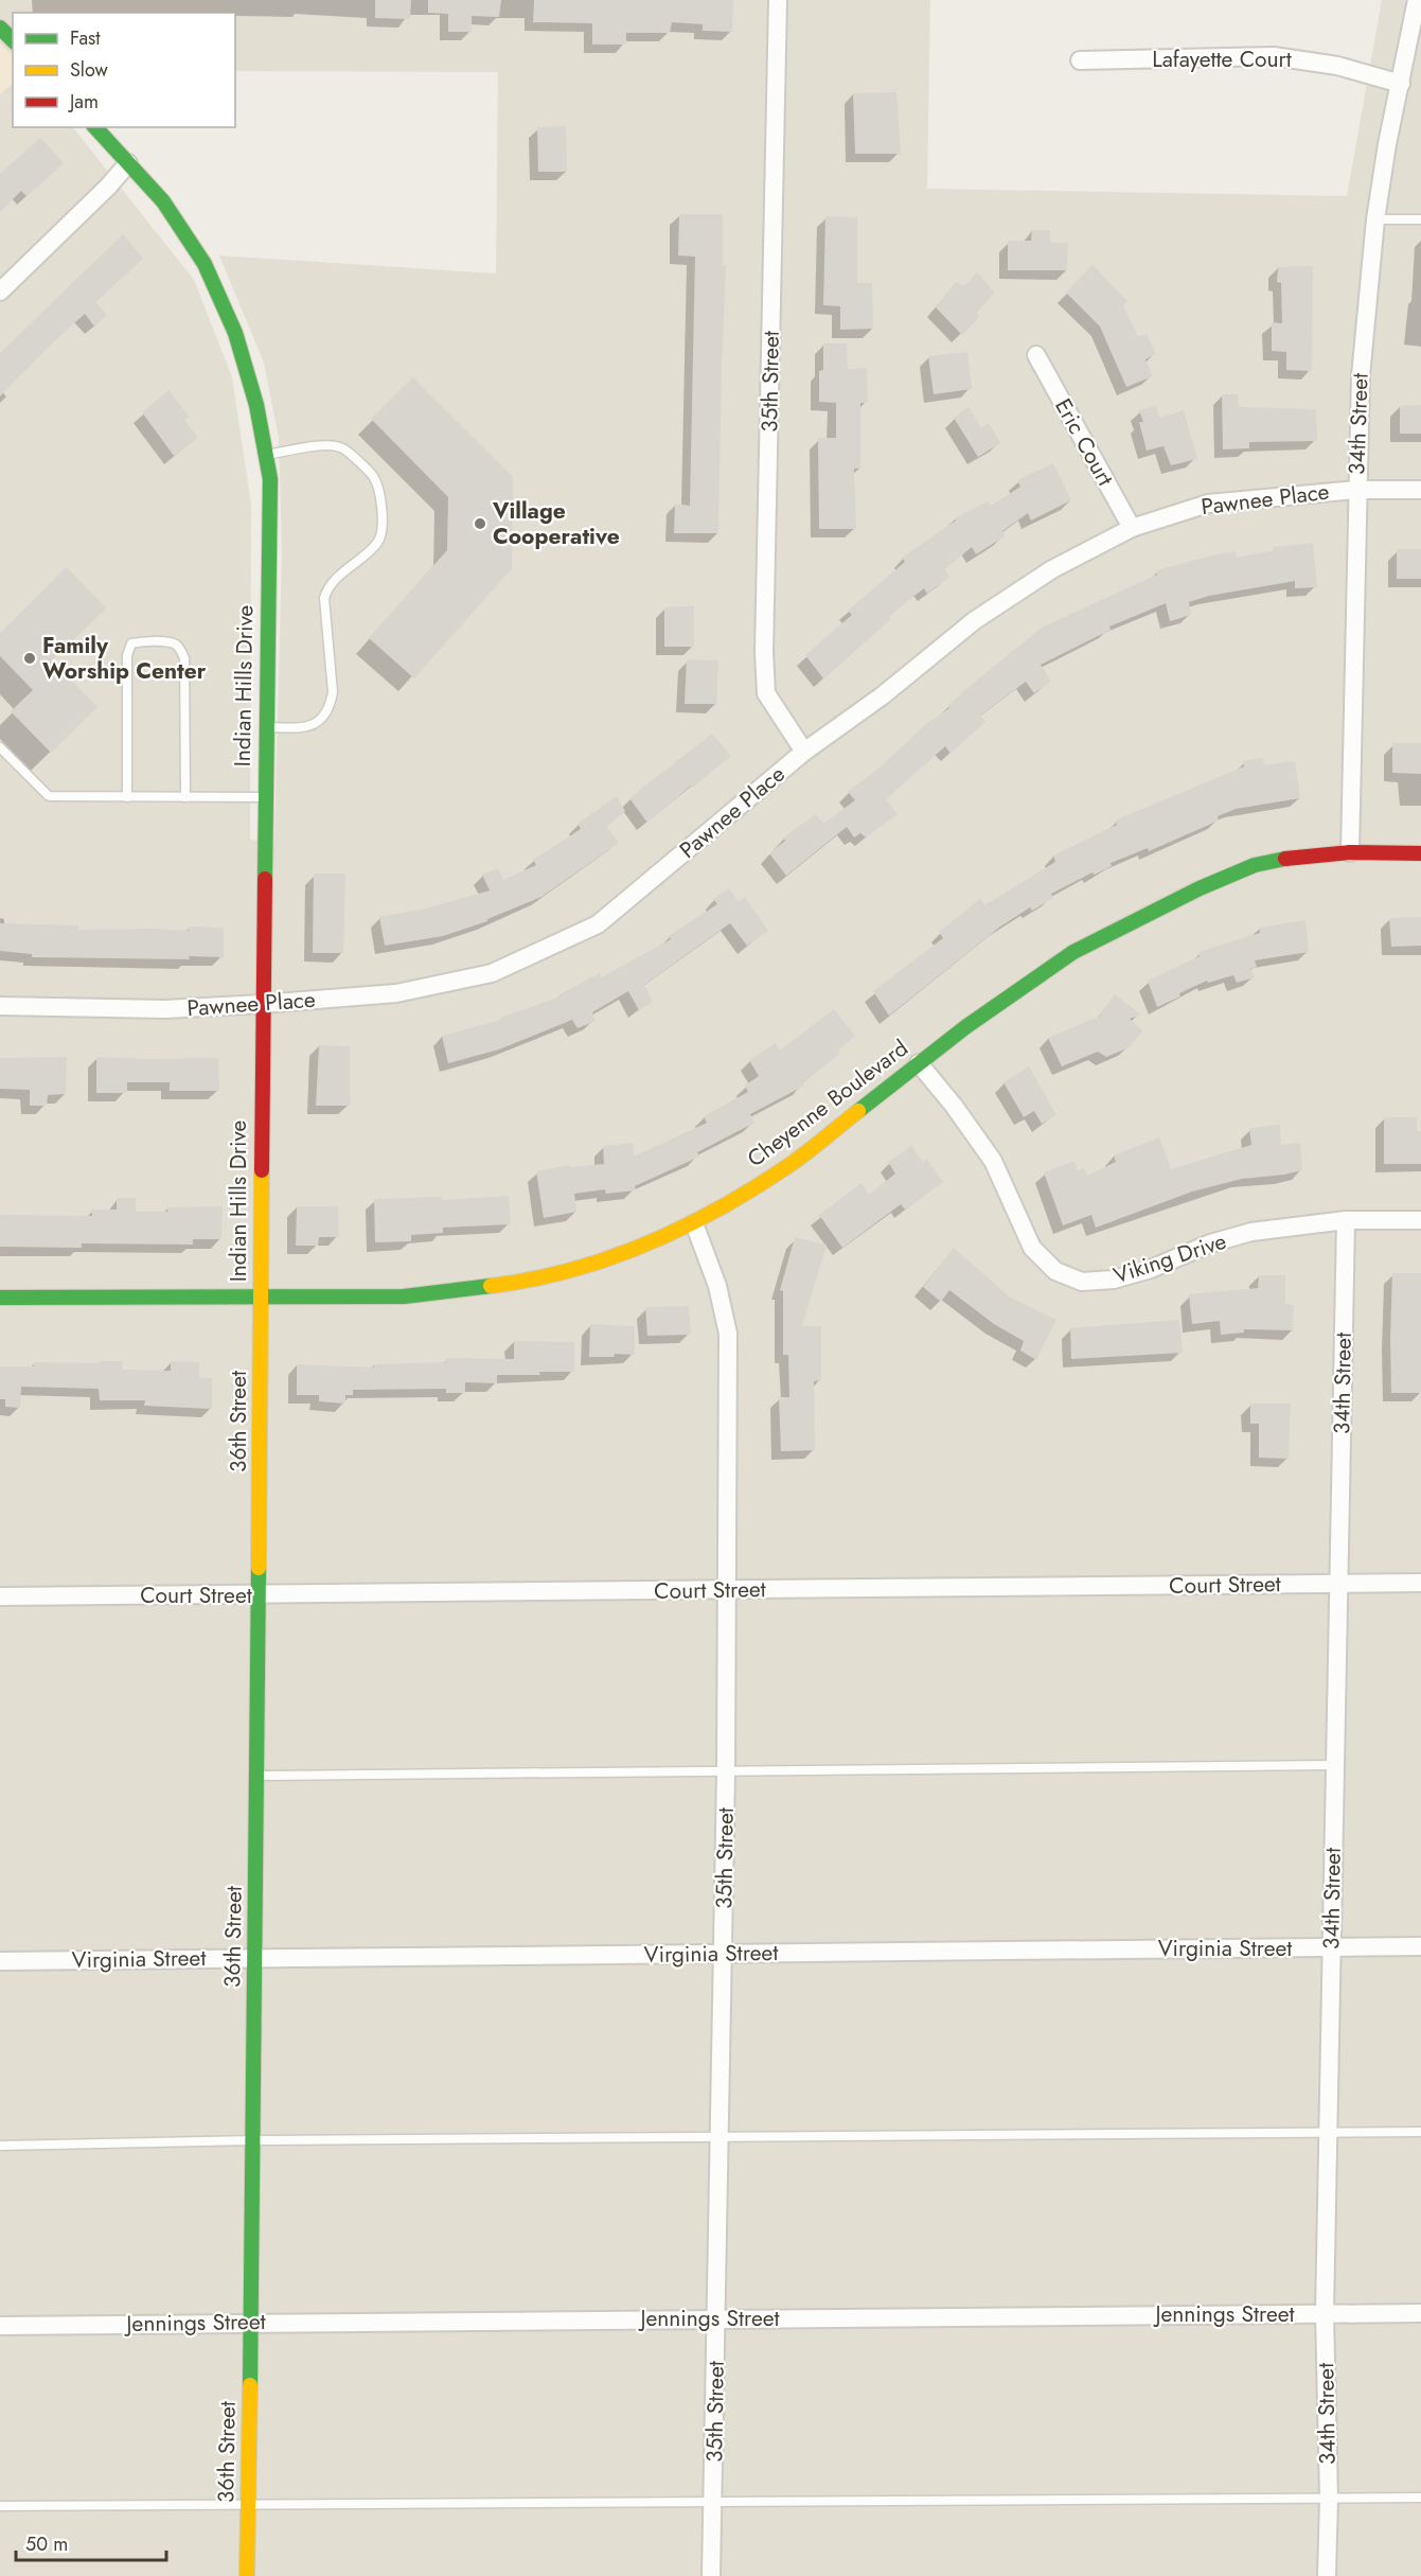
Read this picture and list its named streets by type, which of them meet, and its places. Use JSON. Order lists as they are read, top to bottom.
{
  "streets": {
    "main road": ["Indian Hills Drive", "Cheyenne Boulevard", "36th Street"],
    "street": [
      "Lafayette Court",
      "35th Street",
      "34th Street",
      "Eric Court",
      "Pawnee Place",
      "Viking Drive",
      "Court Street",
      "Virginia Street",
      "Jennings Street"
    ]
  },
  "crossings": [
    ["Lafayette Court", "34th Street"],
    ["35th Street", "Pawnee Place"],
    ["35th Street", "Cheyenne Boulevard"],
    ["35th Street", "Court Street"],
    ["35th Street", "Virginia Street"],
    ["35th Street", "Jennings Street"],
    ["34th Street", "Pawnee Place"],
    ["34th Street", "Cheyenne Boulevard"],
    ["34th Street", "Viking Drive"],
    ["34th Street", "Court Street"],
    ["34th Street", "Virginia Street"],
    ["34th Street", "Jennings Street"],
    ["Eric Court", "Pawnee Place"],
    ["Pawnee Place", "Indian Hills Drive"],
    ["Indian Hills Drive", "Cheyenne Boulevard"],
    ["Indian Hills Drive", "36th Street"],
    ["Cheyenne Boulevard", "Viking Drive"],
    ["Cheyenne Boulevard", "36th Street"],
    ["36th Street", "Court Street"],
    ["36th Street", "Virginia Street"],
    ["36th Street", "Jennings Street"]
  ],
  "places": ["Village Cooperative", "Family Worship Center"],
  "legend": ["Fast", "Slow", "Jam"],
  "scale_bar": "50 m"
}
